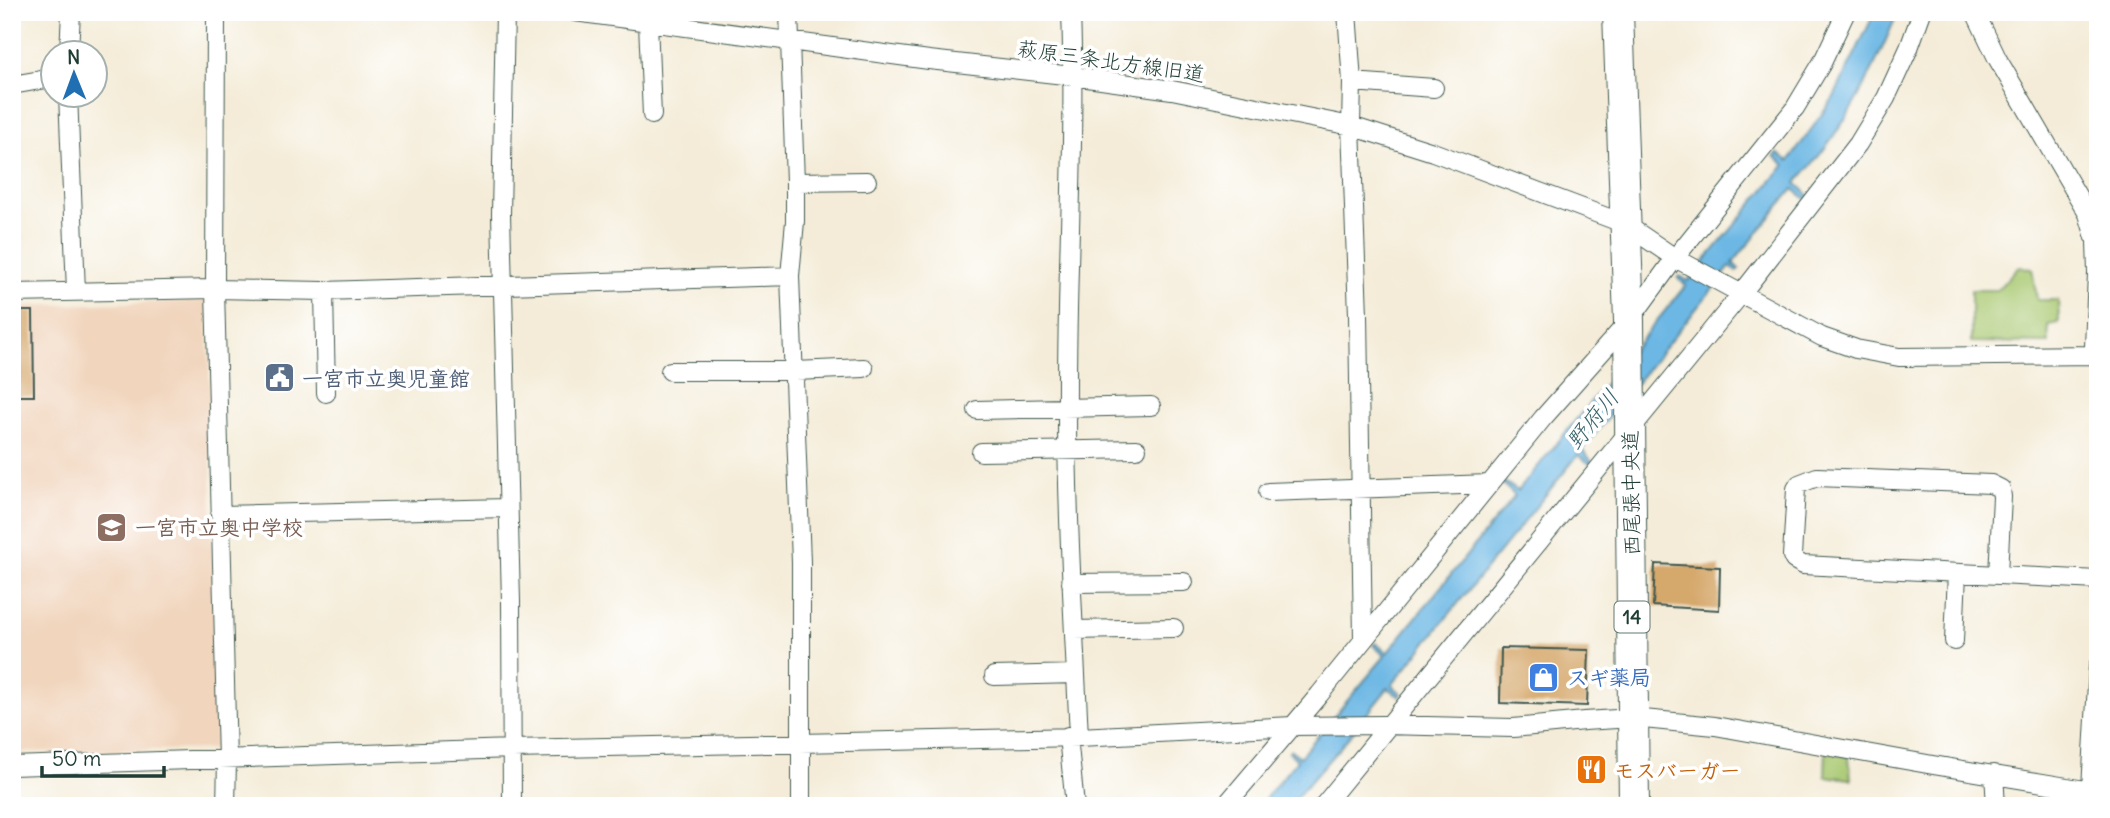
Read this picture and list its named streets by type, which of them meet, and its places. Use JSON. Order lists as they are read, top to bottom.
{
  "streets": {
    "main road": ["西尾張中央道", "14"],
    "street": ["萩原三条北方線旧道"]
  },
  "crossings": [
    ["萩原三条北方線旧道", "西尾張中央道"]
  ],
  "water": ["野府川"],
  "places": {
    "public building": ["一宮市立奥児童館"],
    "school or university": ["一宮市立奥中学校"],
    "shop": ["スギ薬局"],
    "restaurant": ["モスバーガー"]
  },
  "scale_bar": "50 m",
  "north": "top"
}
